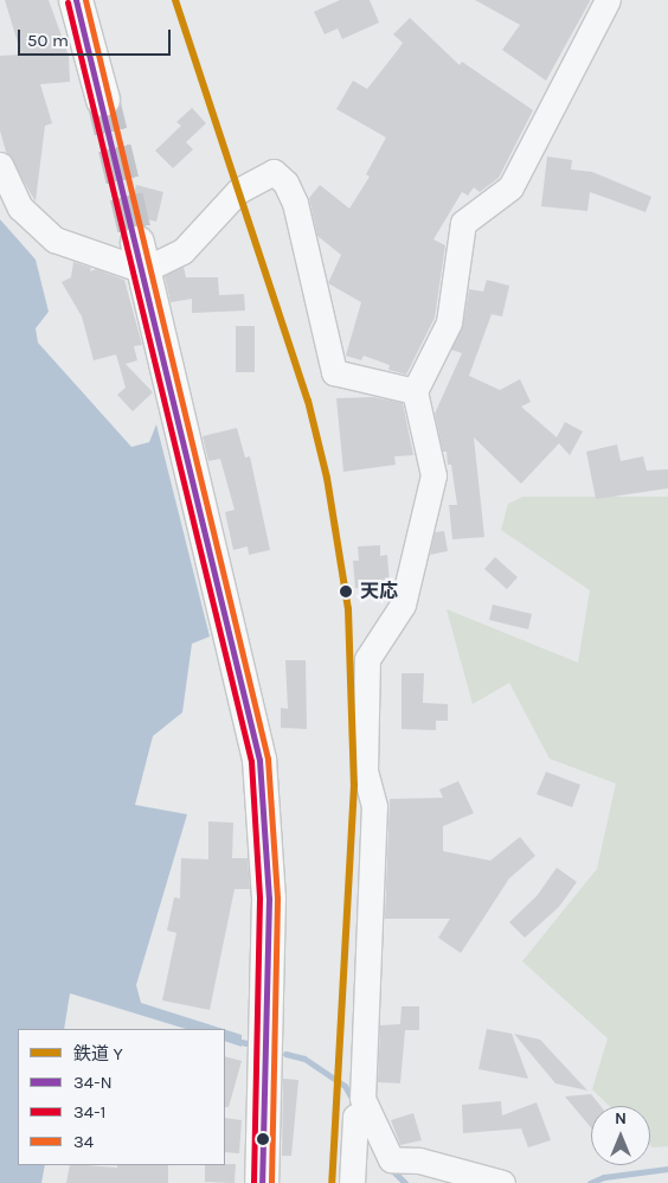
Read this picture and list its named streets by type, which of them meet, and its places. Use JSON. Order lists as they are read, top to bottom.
{
  "places": ["天応"],
  "lines": [
    "rail line Y",
    "transit line 34-N",
    "transit line 34",
    "transit line 34-1"
  ],
  "legend": [
    "鉄道 Y",
    "34-N",
    "34-1",
    "34"
  ],
  "scale_bar": "50 m",
  "north": "top"
}
